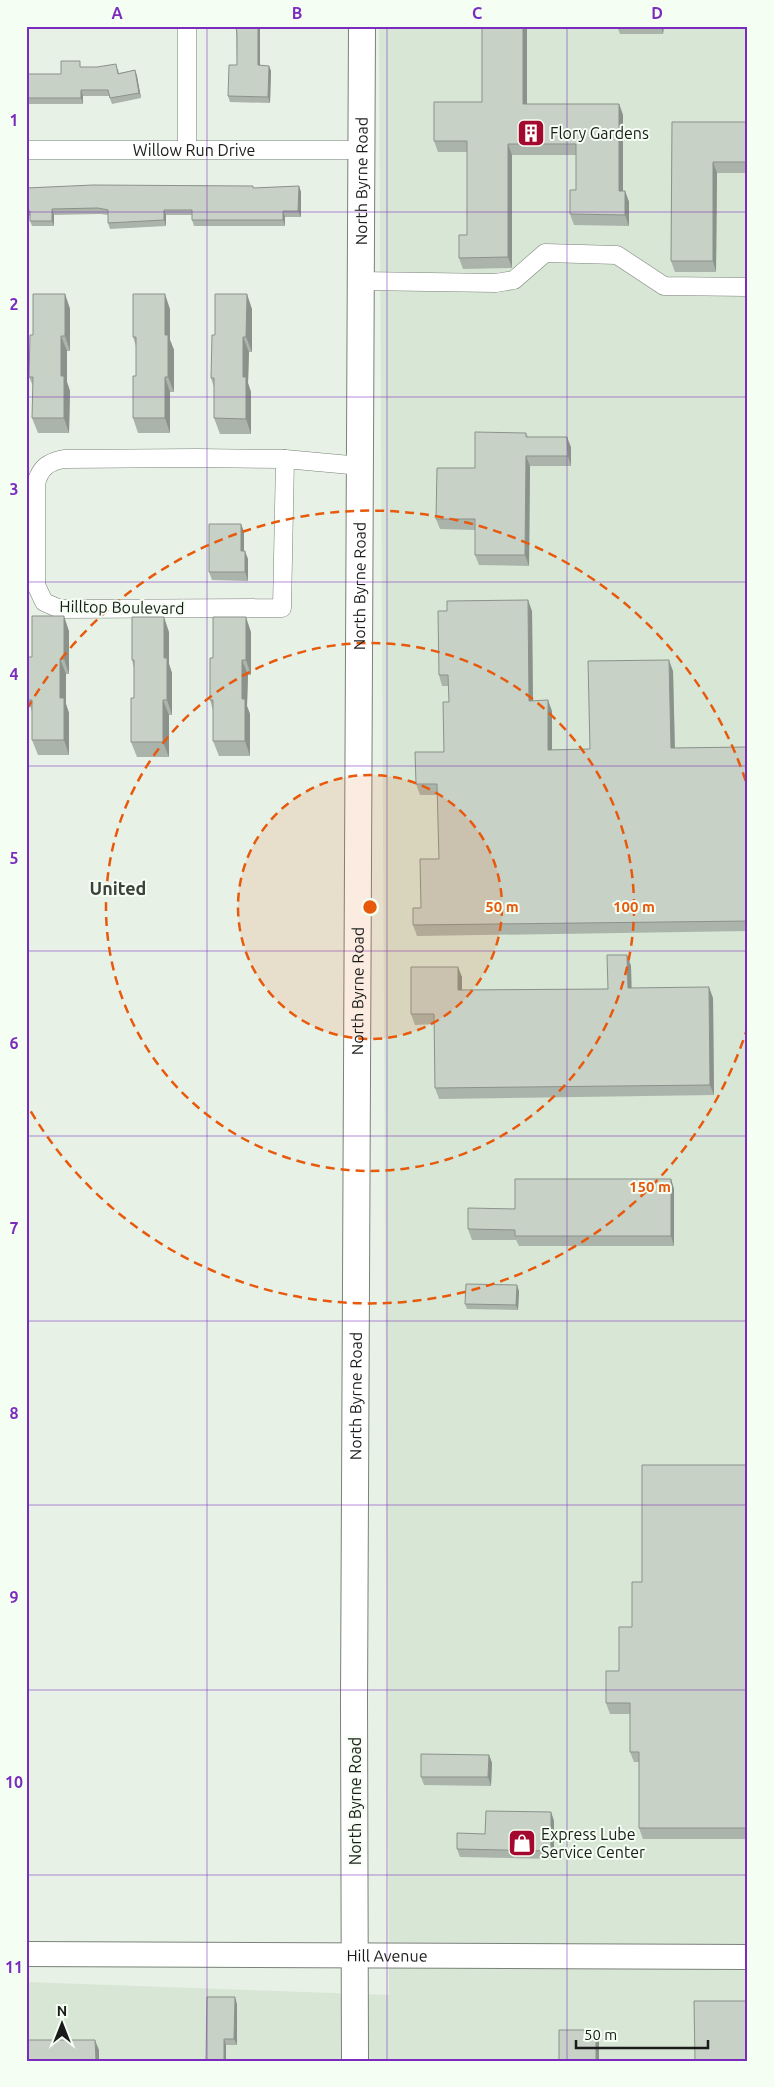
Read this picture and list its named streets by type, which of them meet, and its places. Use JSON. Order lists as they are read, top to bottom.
{
  "streets": {
    "main road": ["North Byrne Road", "Hill Avenue"],
    "street": ["Willow Run Drive", "Hilltop Boulevard"]
  },
  "crossings": [
    ["Willow Run Drive", "North Byrne Road"],
    ["North Byrne Road", "Hilltop Boulevard"],
    ["North Byrne Road", "Hill Avenue"]
  ],
  "districts": ["United"],
  "places": {
    "building": ["Flory Gardens"],
    "shop": ["Express Lube Service Center"]
  },
  "scale_bar": "50 m",
  "north": "top",
  "grid": {
    "columns": [
      "A",
      "B",
      "C",
      "D"
    ],
    "rows": [
      "1",
      "2",
      "3",
      "4",
      "5",
      "6",
      "7",
      "8",
      "9",
      "10",
      "11"
    ]
  },
  "rings": ["50 m", "100 m", "150 m"]
}
